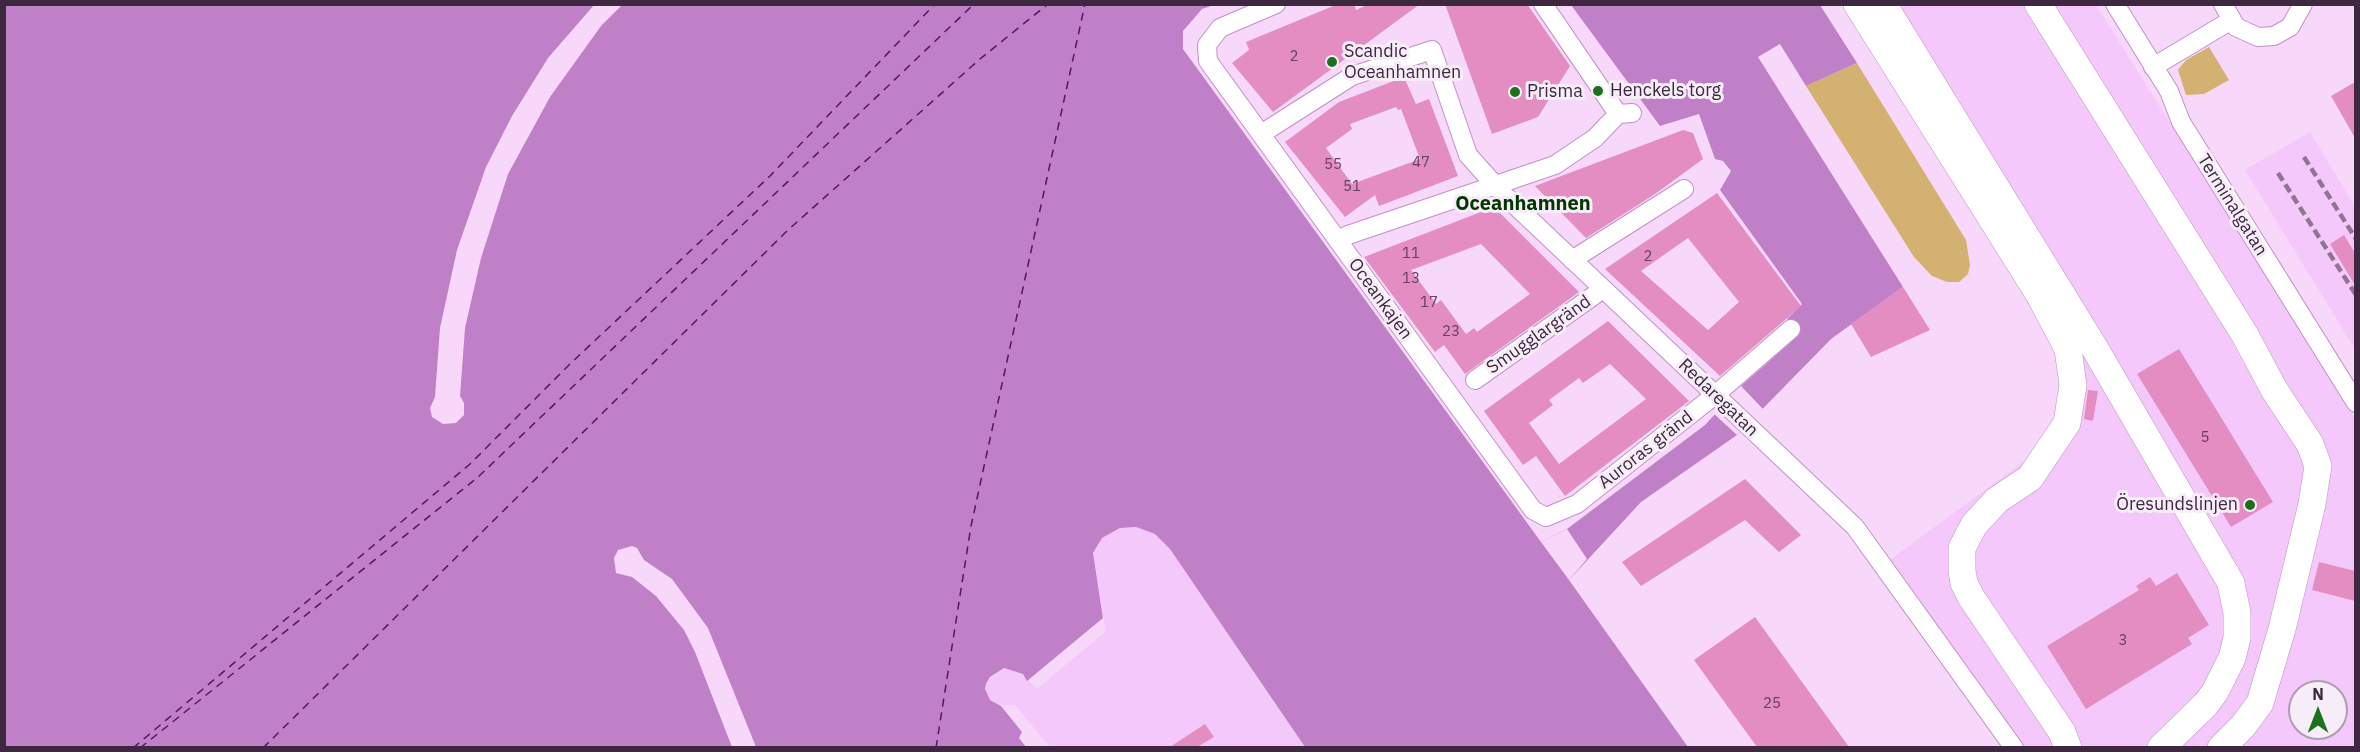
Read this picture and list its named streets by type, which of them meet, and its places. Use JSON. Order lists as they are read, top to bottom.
{
  "streets": {
    "street": [
      "Terminalgatan",
      "Oceankajen",
      "Smugglargränd",
      "Redaregatan",
      "Auroras gränd"
    ]
  },
  "crossings": [
    ["Oceankajen", "Redaregatan"],
    ["Oceankajen", "Auroras gränd"],
    ["Smugglargränd", "Redaregatan"],
    ["Redaregatan", "Auroras gränd"]
  ],
  "districts": ["Oceanhamnen"],
  "places": [
    "Scandic Oceanhamnen",
    "Henckels torg",
    "Prisma",
    "Öresundslinjen"
  ],
  "house_numbers": [
    "2",
    "47",
    "55",
    "51",
    "11",
    "2",
    "13",
    "17",
    "23",
    "5",
    "3",
    "25"
  ],
  "north": "top"
}
